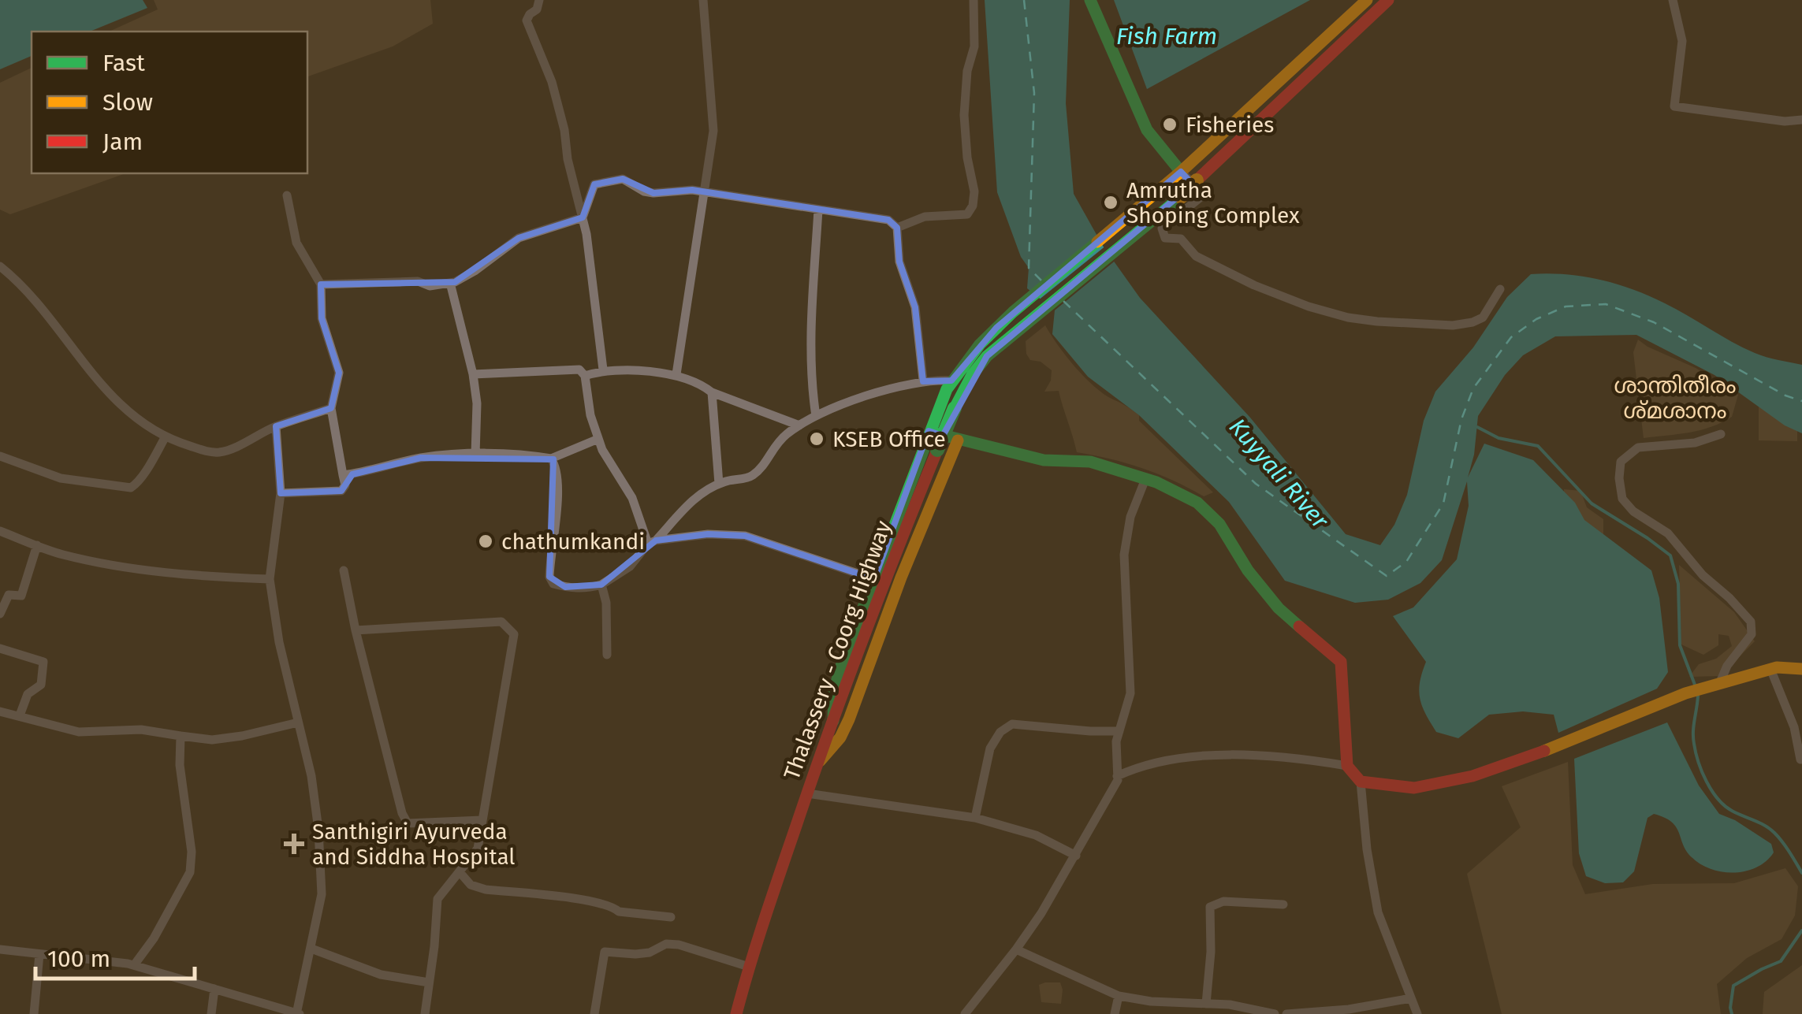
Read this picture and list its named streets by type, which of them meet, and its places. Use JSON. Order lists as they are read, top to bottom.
{
  "streets": {
    "main road": ["Thalassery - Coorg Highway"]
  },
  "water": ["Fish Farm", "Kuyyali River"],
  "parks": ["ശാന്തിതീരം ശ്മശാനം"],
  "places": {
    "other": [
      "Fisheries",
      "Amrutha Shoping Complex",
      "KSEB Office",
      "chathumkandi"
    ],
    "health": ["Santhigiri Ayurveda and Siddha Hospital"]
  },
  "legend": ["Fast", "Slow", "Jam"],
  "scale_bar": "100 m"
}
